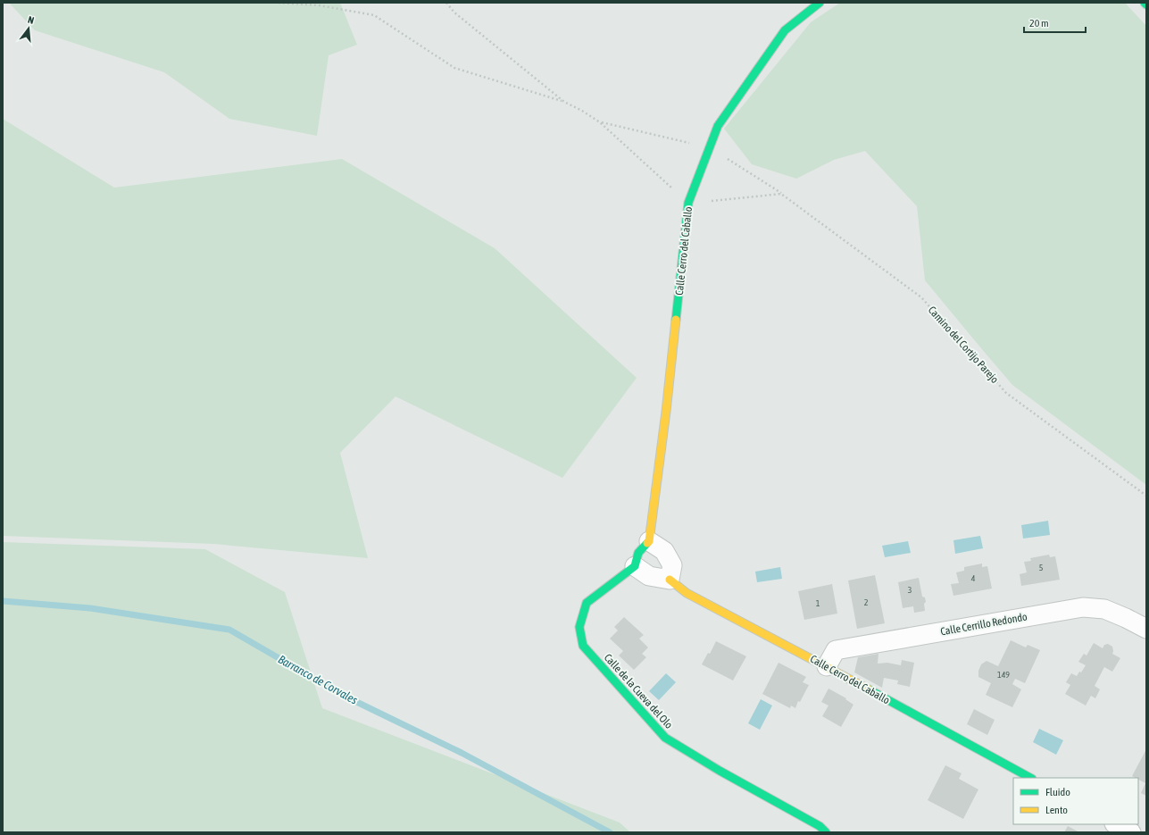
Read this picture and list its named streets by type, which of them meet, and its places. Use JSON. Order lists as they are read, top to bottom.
{
  "streets": {
    "street": ["Calle Cerro del Caballo", "Calle Cerrillo Redondo", "Calle de la Cueva del Olo"],
    "path": ["Camino del Cortijo Parejo"]
  },
  "crossings": [
    ["Calle Cerro del Caballo", "Camino del Cortijo Parejo"],
    ["Calle Cerro del Caballo", "Calle Cerrillo Redondo"],
    ["Calle Cerro del Caballo", "Calle de la Cueva del Olo"]
  ],
  "water": ["Barranco de Corvales"],
  "house_numbers": [
    "5",
    "4",
    "3",
    "2",
    "1",
    "149"
  ],
  "legend": ["Fluido", "Lento"],
  "scale_bar": "20 m",
  "north": "top"
}
